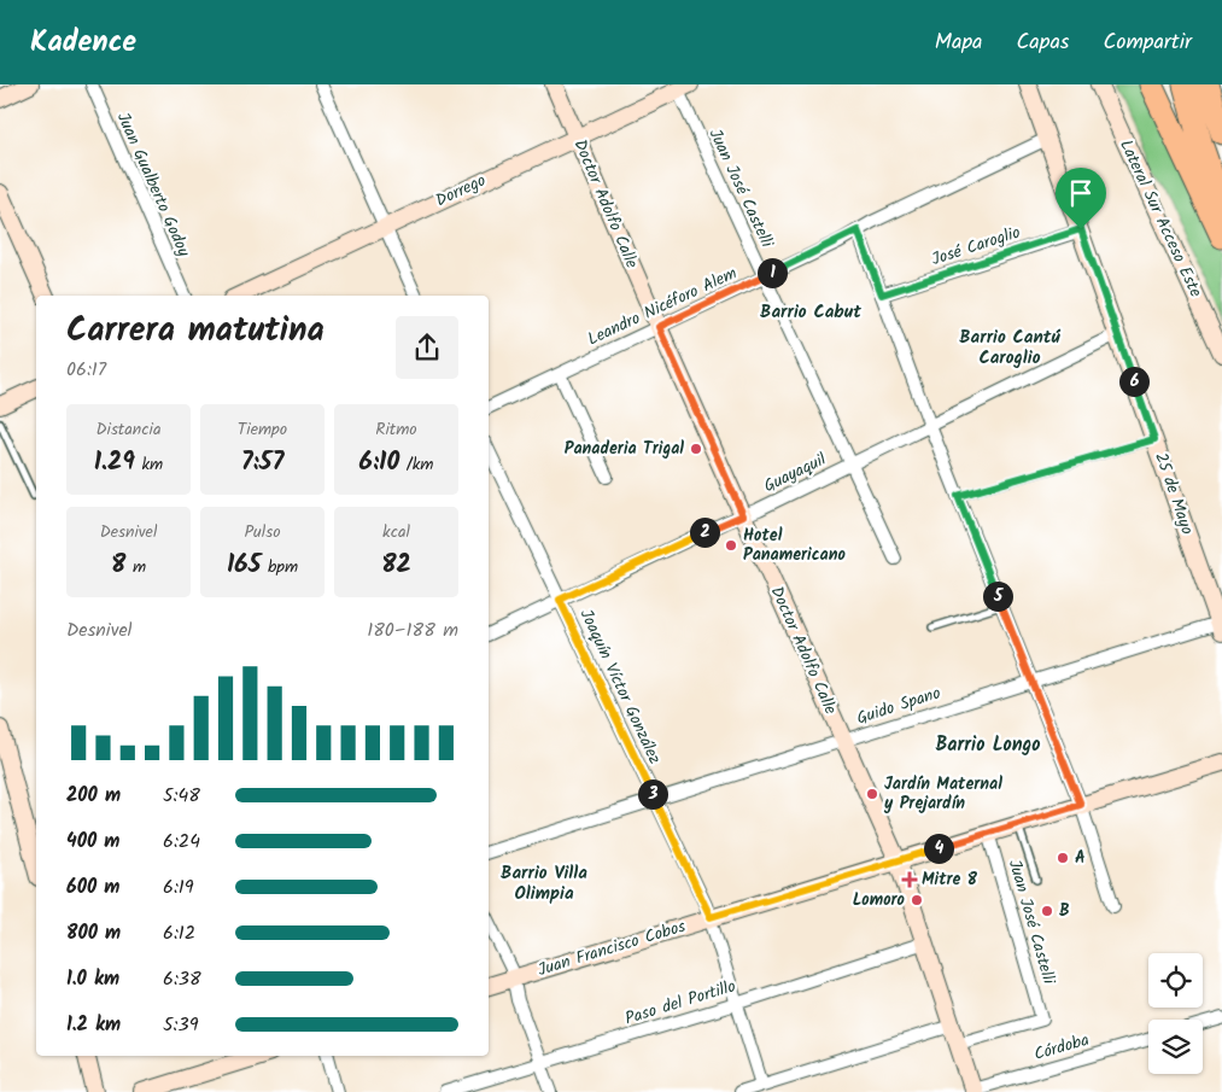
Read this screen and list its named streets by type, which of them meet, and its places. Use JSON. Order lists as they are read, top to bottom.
{
  "streets": {
    "street": [
      "Juan Gualberto Godoy",
      "Juan José Castelli",
      "Dorrego",
      "Doctor Adolfo Calle",
      "Lateral Sur Acceso Este",
      "José Caroglio",
      "Leandro Nicéforo Alem",
      "Guayaquil",
      "25 de Mayo",
      "Joaquín Víctor González",
      "Guido Spano",
      "Juan Francisco Cobos",
      "Paso del Portillo",
      "Córdoba"
    ]
  },
  "crossings": [
    ["Juan José Castelli", "Dorrego"],
    ["Juan José Castelli", "Doctor Adolfo Calle"],
    ["Juan José Castelli", "Leandro Nicéforo Alem"],
    ["Juan José Castelli", "Guayaquil"],
    ["Juan José Castelli", "Juan Francisco Cobos"],
    ["Dorrego", "Doctor Adolfo Calle"],
    ["Doctor Adolfo Calle", "Leandro Nicéforo Alem"],
    ["Doctor Adolfo Calle", "Guayaquil"],
    ["Doctor Adolfo Calle", "Guido Spano"],
    ["Doctor Adolfo Calle", "Juan Francisco Cobos"],
    ["Doctor Adolfo Calle", "Paso del Portillo"],
    ["Doctor Adolfo Calle", "Córdoba"],
    ["José Caroglio", "25 de Mayo"],
    ["Leandro Nicéforo Alem", "25 de Mayo"],
    ["Guayaquil", "25 de Mayo"],
    ["Guayaquil", "Joaquín Víctor González"],
    ["25 de Mayo", "Guido Spano"],
    ["Joaquín Víctor González", "Guido Spano"],
    ["Joaquín Víctor González", "Juan Francisco Cobos"],
    ["Joaquín Víctor González", "Paso del Portillo"]
  ],
  "districts": [
    "Barrio Cabut",
    "Barrio Cantú Caroglio",
    "Barrio Longo",
    "Barrio Villa Olimpia"
  ],
  "places": {
    "other": [
      "Panaderia Trigal",
      "Hotel Panamericano",
      "Jardín Maternal y Prejardín",
      "A",
      "Lomoro",
      "B"
    ],
    "health": ["Mitre 8"]
  },
  "page": {
    "header": "Kadence",
    "nav": ["Mapa", "Capas", "Compartir"],
    "pins": [
      "1",
      "6",
      "2",
      "5",
      "3",
      "4"
    ],
    "heading": ["Carrera matutina", "06:17"],
    "stats": [
      ["Distancia", "1.29 km"],
      ["Tiempo", "7:57"],
      ["Ritmo", "6:10 /km"],
      ["Desnivel", "8 m"],
      ["Pulso", "165 bpm"],
      ["kcal", "82"]
    ],
    "chart": ["Desnivel", "180–188 m"],
    "list": [
      {
        "name": "200 m",
        "note": "5:48"
      },
      {
        "name": "400 m",
        "note": "6:24"
      },
      {
        "name": "600 m",
        "note": "6:19"
      },
      {
        "name": "800 m",
        "note": "6:12"
      },
      {
        "name": "1.0 km",
        "note": "6:38"
      },
      {
        "name": "1.2 km",
        "note": "5:39"
      }
    ]
  }
}
